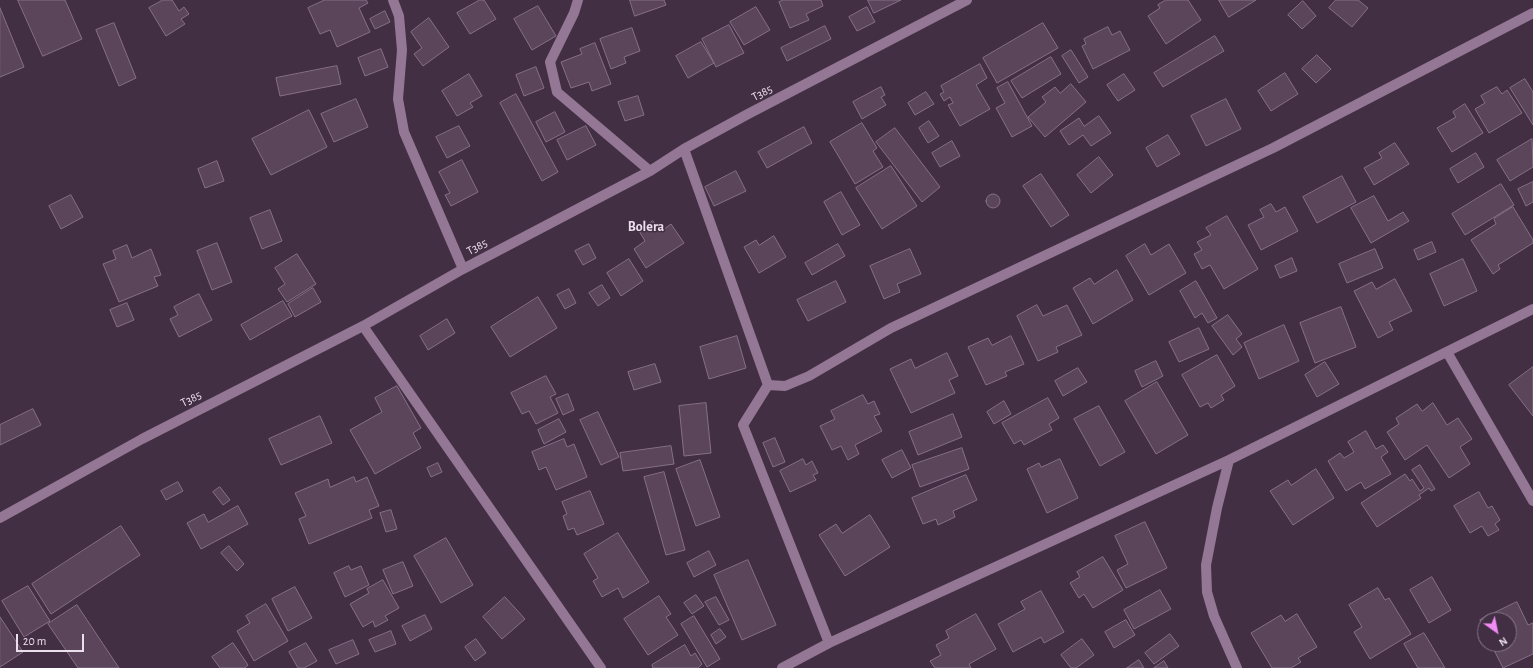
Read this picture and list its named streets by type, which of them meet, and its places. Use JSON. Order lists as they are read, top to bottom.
{
  "streets": {
    "street": ["T385"]
  },
  "districts": ["Bolera"],
  "scale_bar": "20 m",
  "north": "bottom right"
}
